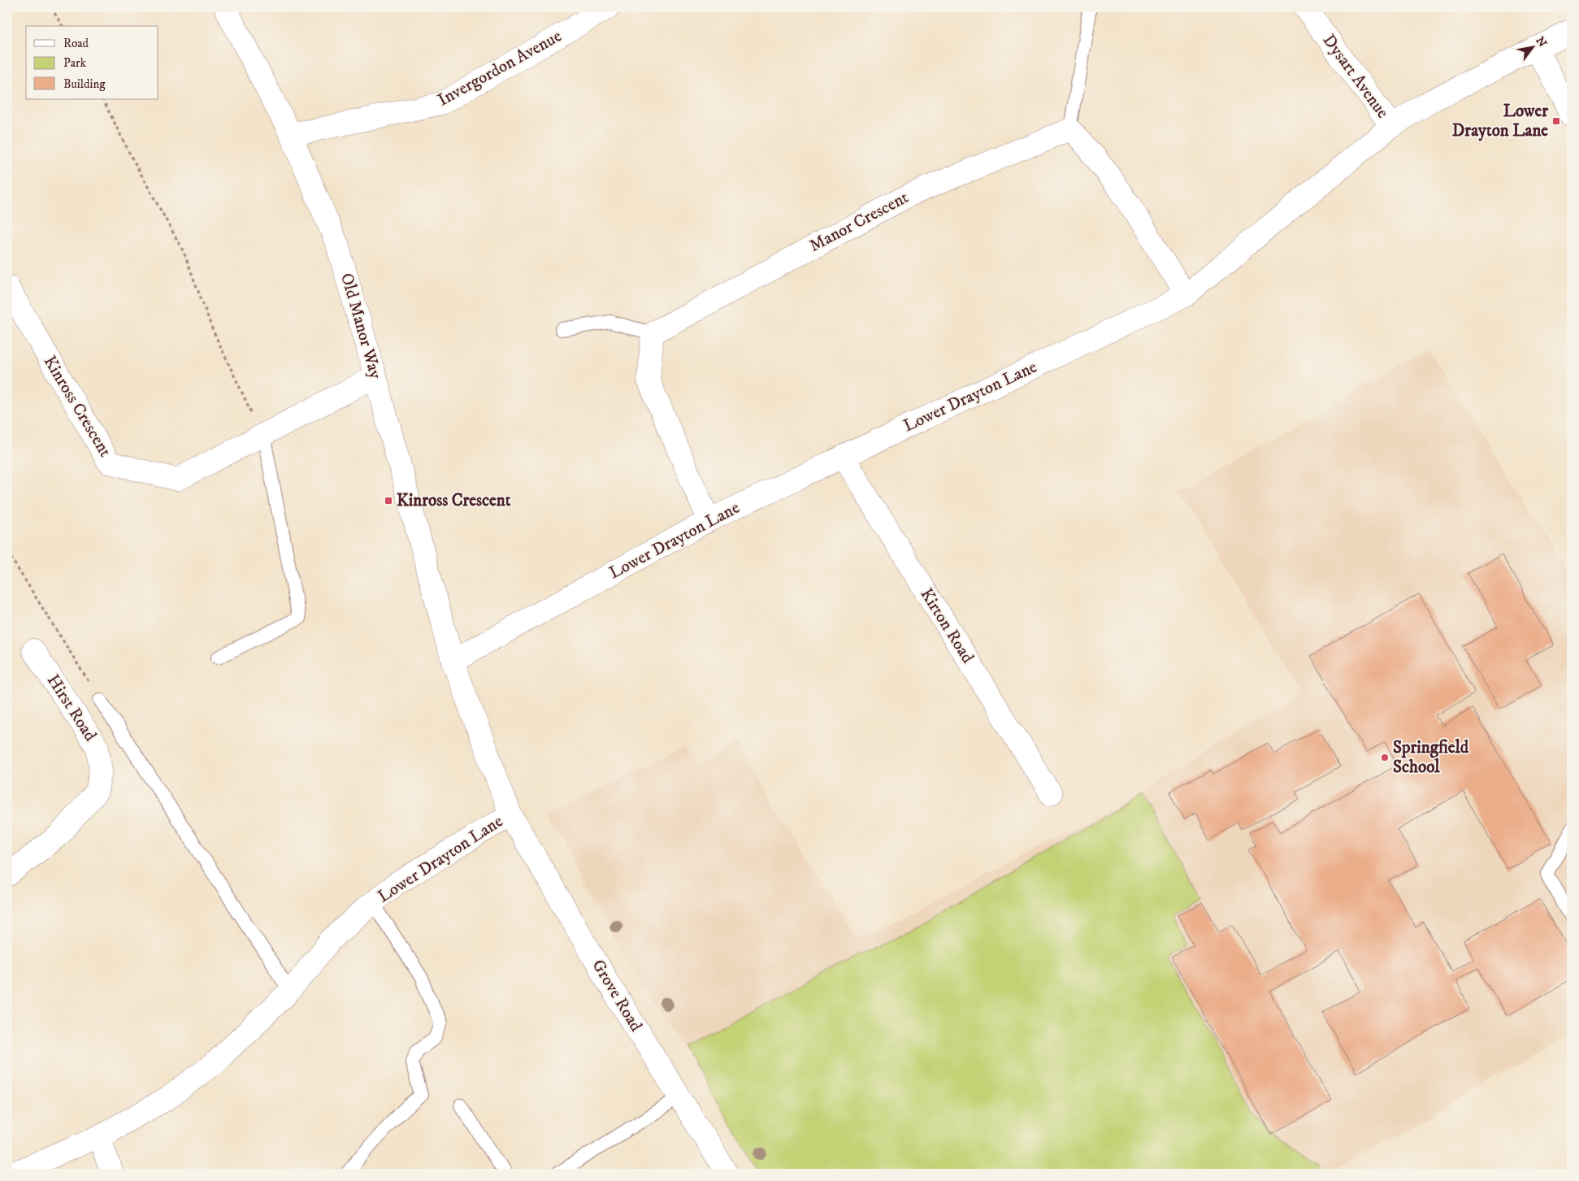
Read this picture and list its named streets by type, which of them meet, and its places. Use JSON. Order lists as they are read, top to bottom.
{
  "streets": {
    "street": [
      "Invergordon Avenue",
      "Dysart Avenue",
      "Manor Crescent",
      "Old Manor Way",
      "Lower Drayton Lane",
      "Kinross Crescent",
      "Kirton Road",
      "Hirst Road",
      "Grove Road"
    ]
  },
  "crossings": [
    ["Invergordon Avenue", "Old Manor Way"],
    ["Dysart Avenue", "Lower Drayton Lane"],
    ["Old Manor Way", "Lower Drayton Lane"],
    ["Old Manor Way", "Kinross Crescent"],
    ["Lower Drayton Lane", "Kirton Road"],
    ["Lower Drayton Lane", "Grove Road"]
  ],
  "places": {
    "transit": ["Lower Drayton Lane", "Kinross Crescent"],
    "other": ["Springfield School"]
  },
  "legend": ["Road", "Park", "Building"],
  "north": "top right"
}
